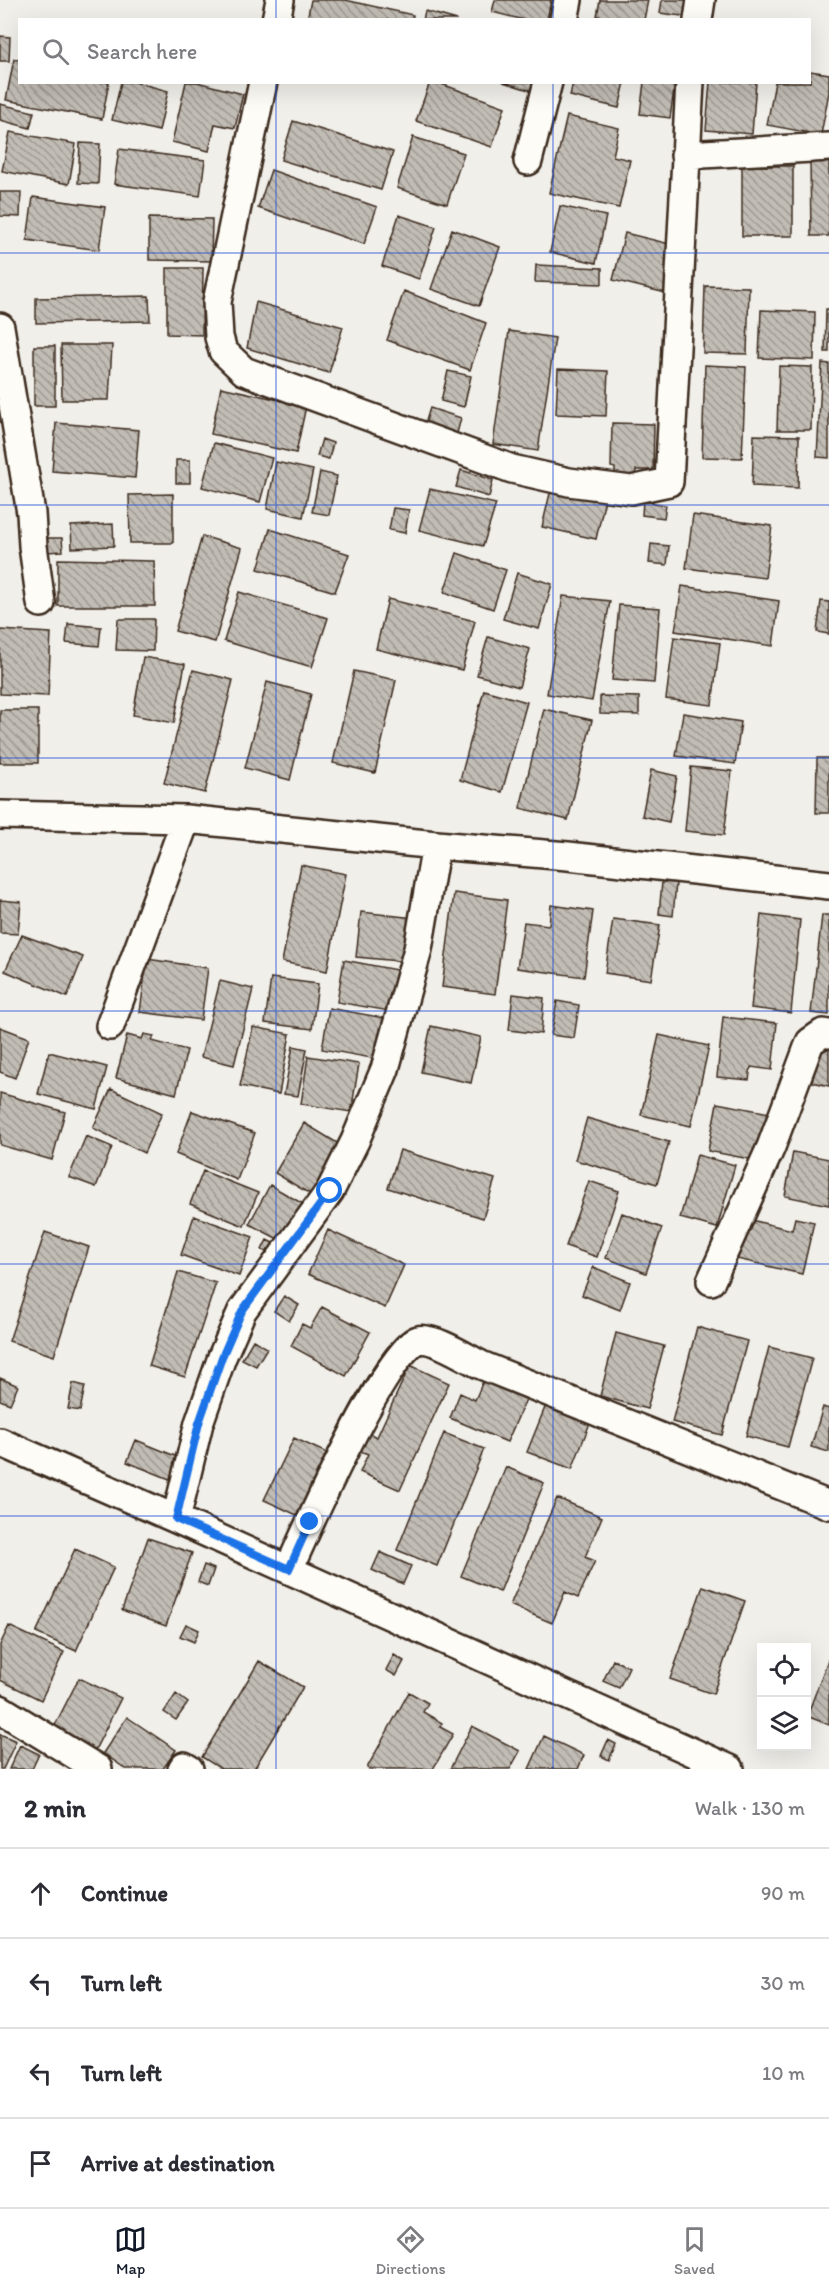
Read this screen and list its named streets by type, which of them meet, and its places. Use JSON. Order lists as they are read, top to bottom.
{
  "page": {
    "search": "Search here",
    "heading": ["2 min", "Walk · 130 m"],
    "list": [
      ["Continue", "90 m"],
      ["Turn left", "30 m"],
      ["Turn left", "10 m"],
      "Arrive at destination"
    ],
    "nav": ["Map", "Directions", "Saved"]
  }
}
